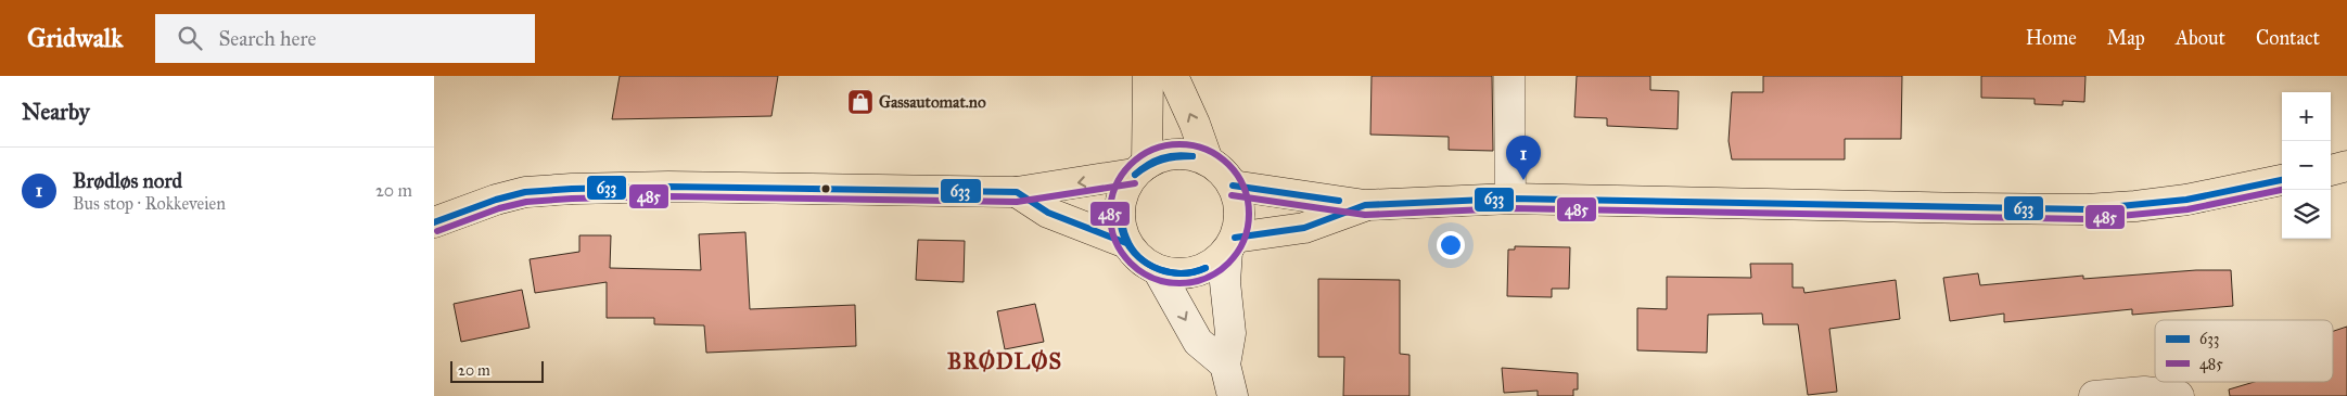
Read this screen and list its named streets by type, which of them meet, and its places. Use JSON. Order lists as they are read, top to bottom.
{
  "districts": ["BRØDLØS"],
  "places": {
    "shop": ["Gassautomat.no"]
  },
  "lines": ["transit line 485", "transit line 633"],
  "legend": ["633", "485"],
  "scale_bar": "20 m",
  "page": {
    "header": "Gridwalk",
    "search": "Search here",
    "nav": [
      "Home",
      "Map",
      "About",
      "Contact"
    ],
    "heading": "Nearby",
    "map_buttons": ["+", "−"],
    "pins": "1",
    "list": [
      {
        "mark": "1",
        "name": "Brødløs nord",
        "note": "Bus stop · Rokkeveien",
        "value": "20 m"
      }
    ],
    "scale": "20 m"
  }
}
